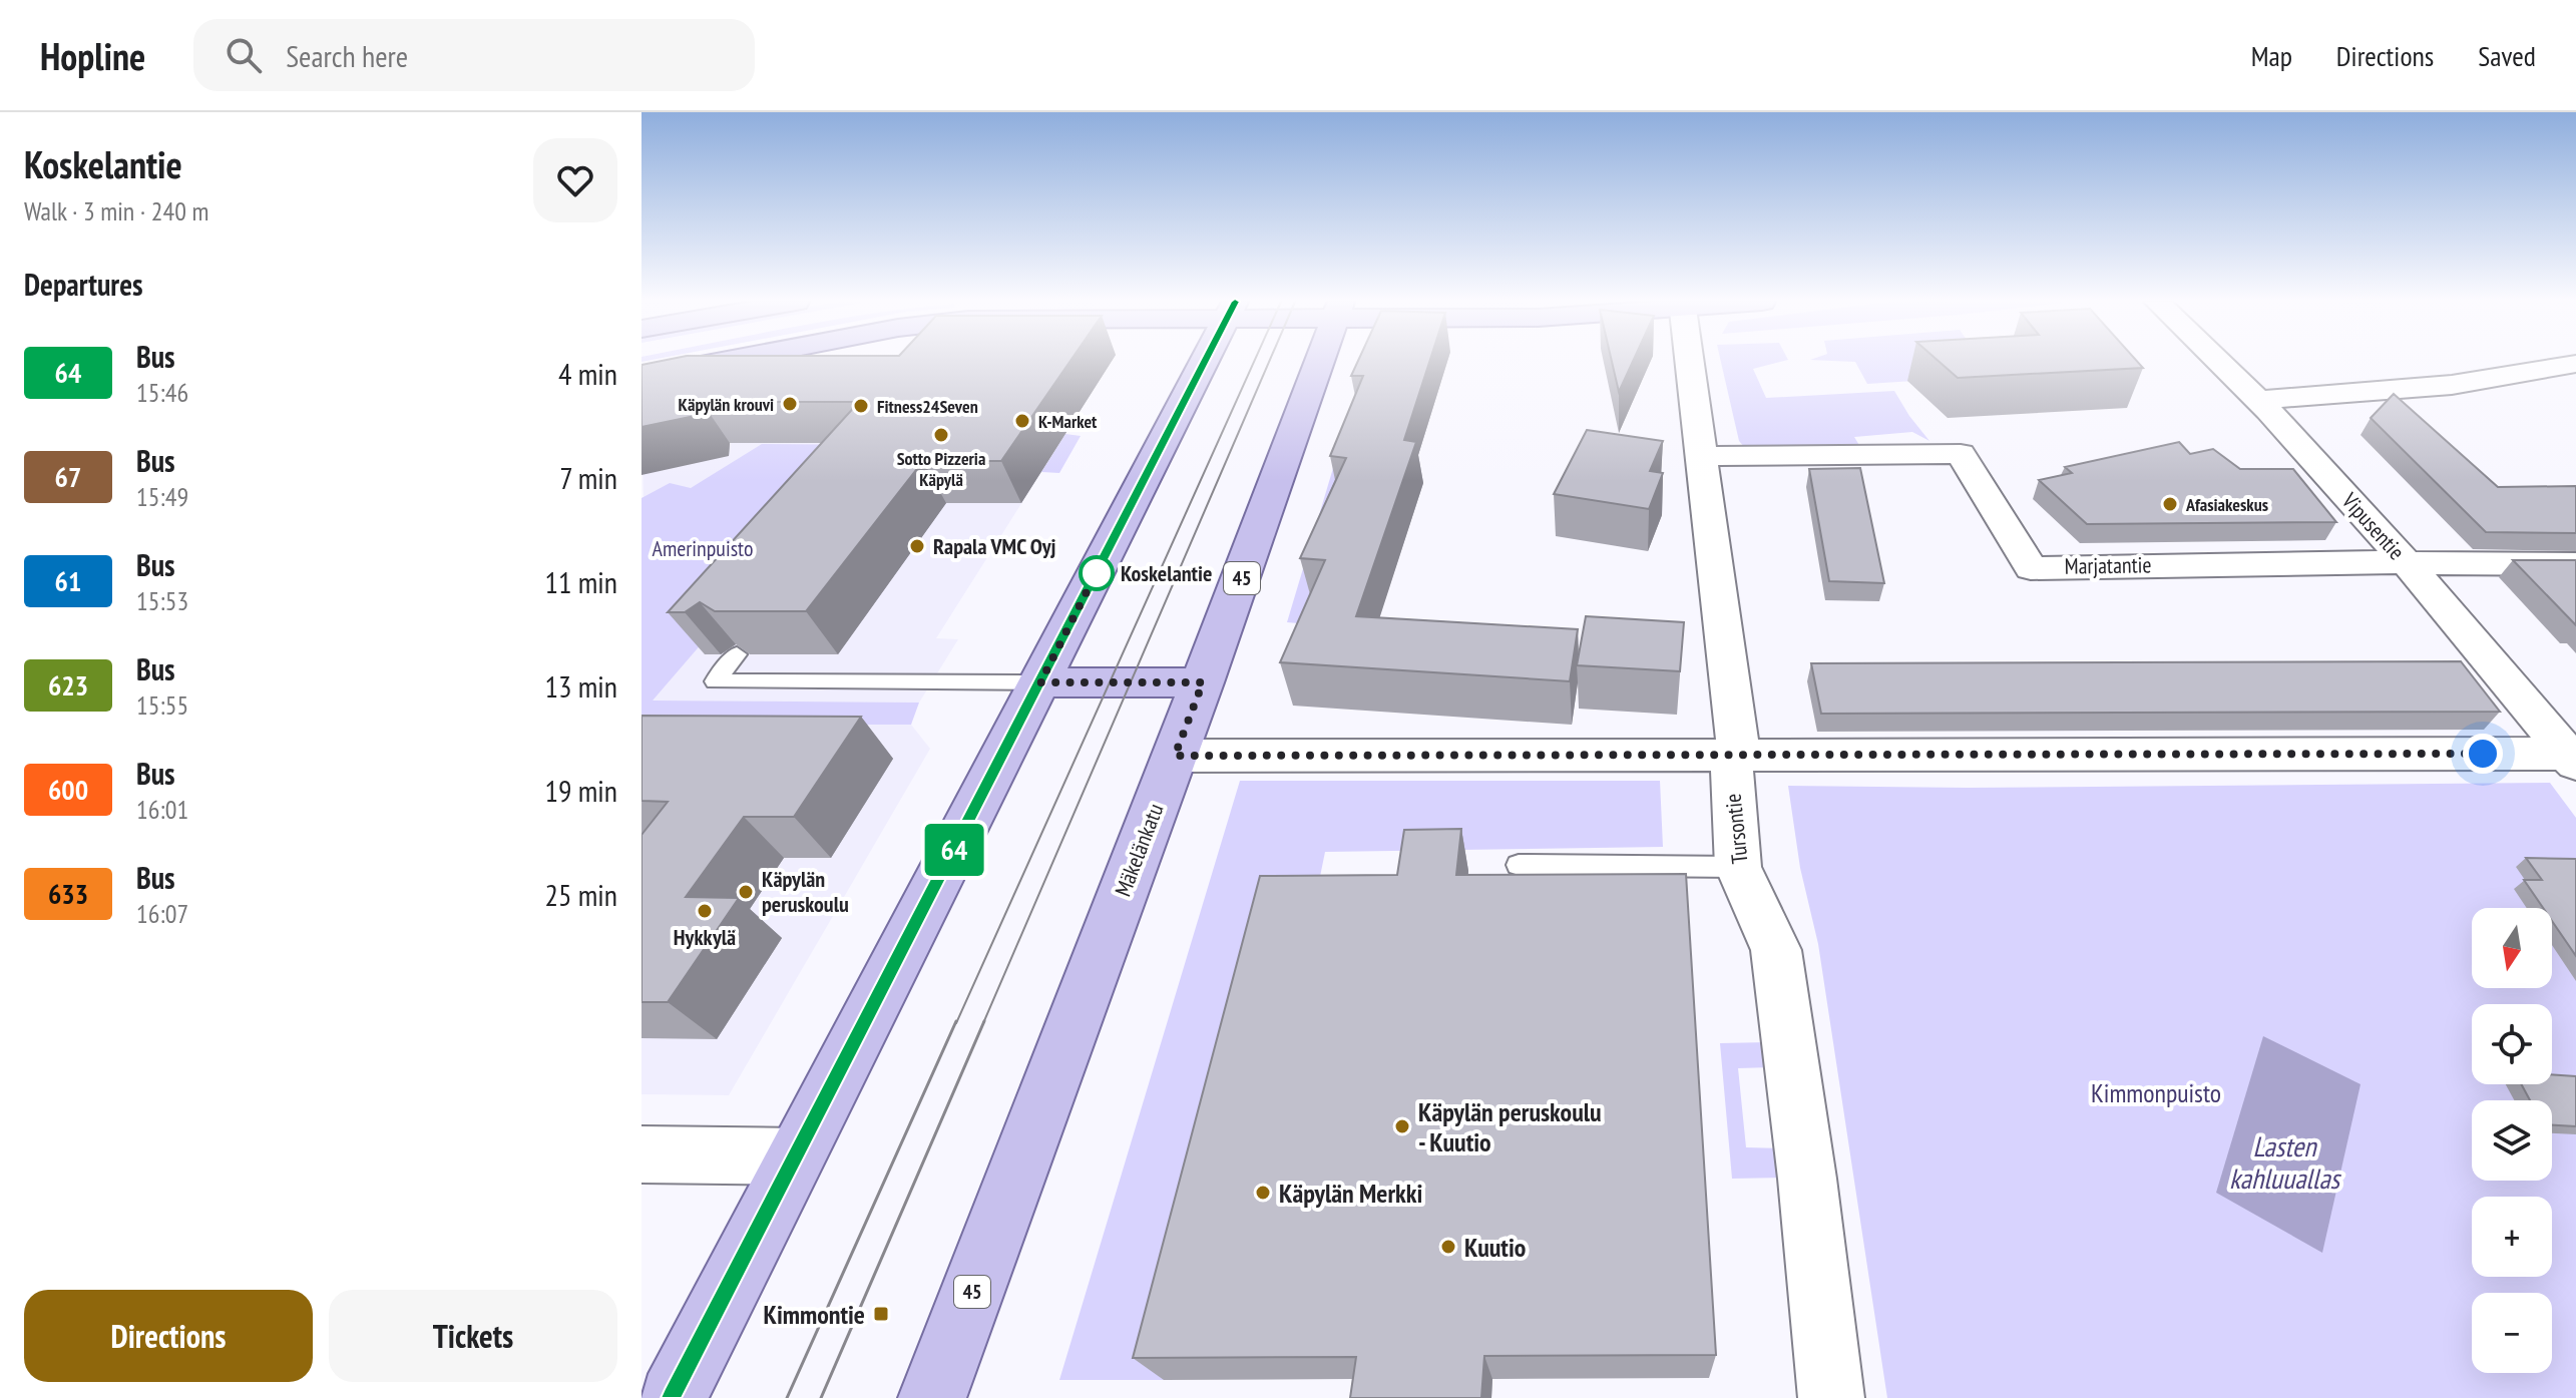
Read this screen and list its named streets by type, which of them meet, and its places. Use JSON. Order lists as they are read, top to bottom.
{
  "streets": {
    "main road": ["45", "Mäkelänkatu"],
    "street": ["Vipusentie", "Marjatantie", "Tursontie"]
  },
  "crossings": [
    ["Vipusentie", "Marjatantie"],
    ["Marjatantie", "Tursontie"]
  ],
  "water": ["Lasten kahluuallas"],
  "parks": ["Amerinpuisto", "Kimmonpuisto"],
  "places": {
    "other": [
      "Käpylän krouvi",
      "Fitness24Seven",
      "K-Market",
      "Sotto Pizzeria Käpylä",
      "Afasiakeskus",
      "Rapala VMC Oyj",
      "Koskelantie",
      "Käpylän peruskoulu",
      "Hykkylä",
      "Käpylän peruskoulu - Kuutio",
      "Käpylän Merkki",
      "Kuutio"
    ],
    "transit": ["Kimmontie"]
  },
  "lines": ["bus line 64"],
  "north": "bottom",
  "page": {
    "header": "Hopline",
    "search": "Search here",
    "nav": ["Map", "Directions", "Saved"],
    "heading": [
      ["Koskelantie", "Walk · 3 min · 240 m"],
      "Departures"
    ],
    "on_map": "64",
    "list": [
      {
        "mark": "64",
        "name": "Bus",
        "note": "15:46",
        "value": "4 min"
      },
      {
        "mark": "67",
        "name": "Bus",
        "note": "15:49",
        "value": "7 min"
      },
      {
        "mark": "61",
        "name": "Bus",
        "note": "15:53",
        "value": "11 min"
      },
      {
        "mark": "623",
        "name": "Bus",
        "note": "15:55",
        "value": "13 min"
      },
      {
        "mark": "600",
        "name": "Bus",
        "note": "16:01",
        "value": "19 min"
      },
      {
        "mark": "633",
        "name": "Bus",
        "note": "16:07",
        "value": "25 min"
      }
    ],
    "map_buttons": ["+", "−"],
    "buttons": ["Directions", "Tickets"]
  }
}
